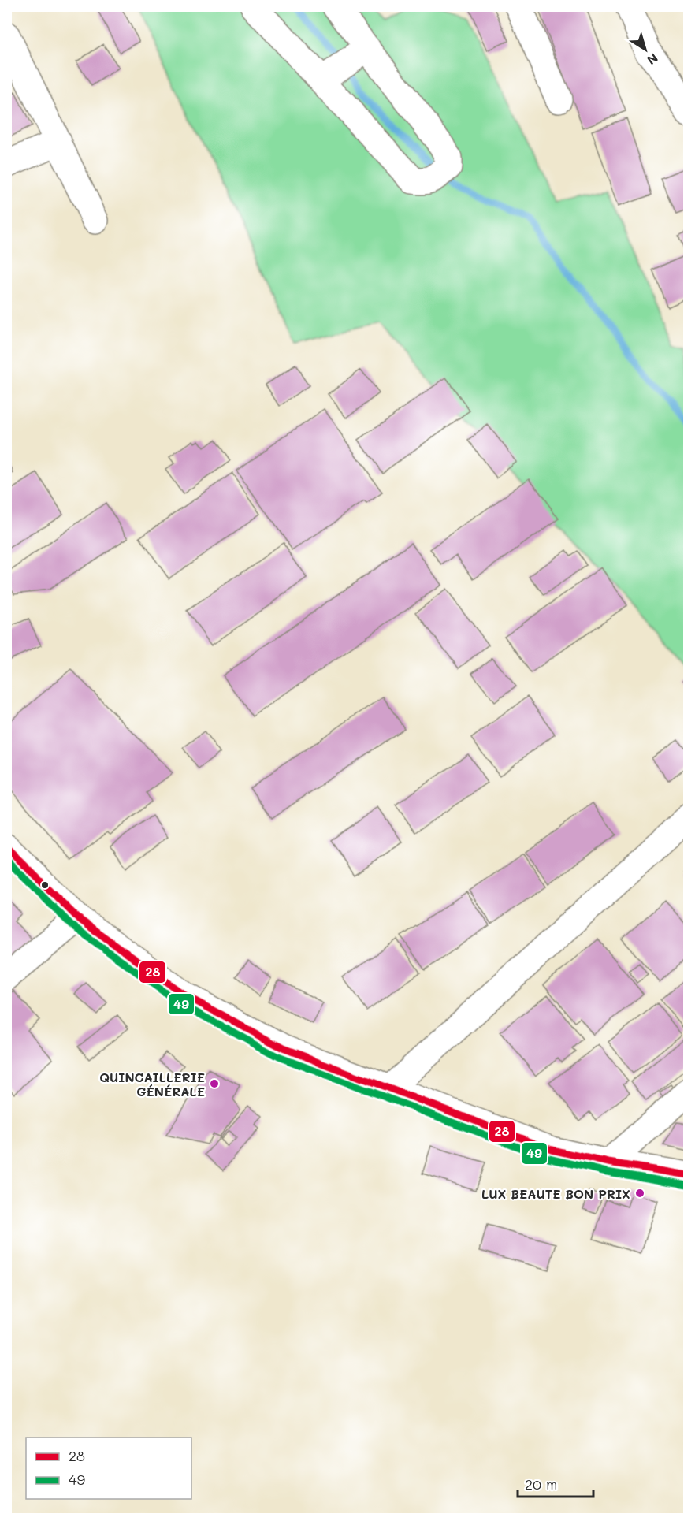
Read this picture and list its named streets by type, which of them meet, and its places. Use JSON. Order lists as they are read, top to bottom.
{
  "places": ["QUINCAILLERIE GÉNÉRALE", "LUX BEAUTE BON PRIX"],
  "lines": ["transit line 28", "transit line 49"],
  "legend": ["28", "49"],
  "scale_bar": "20 m",
  "north": "bottom right"
}
